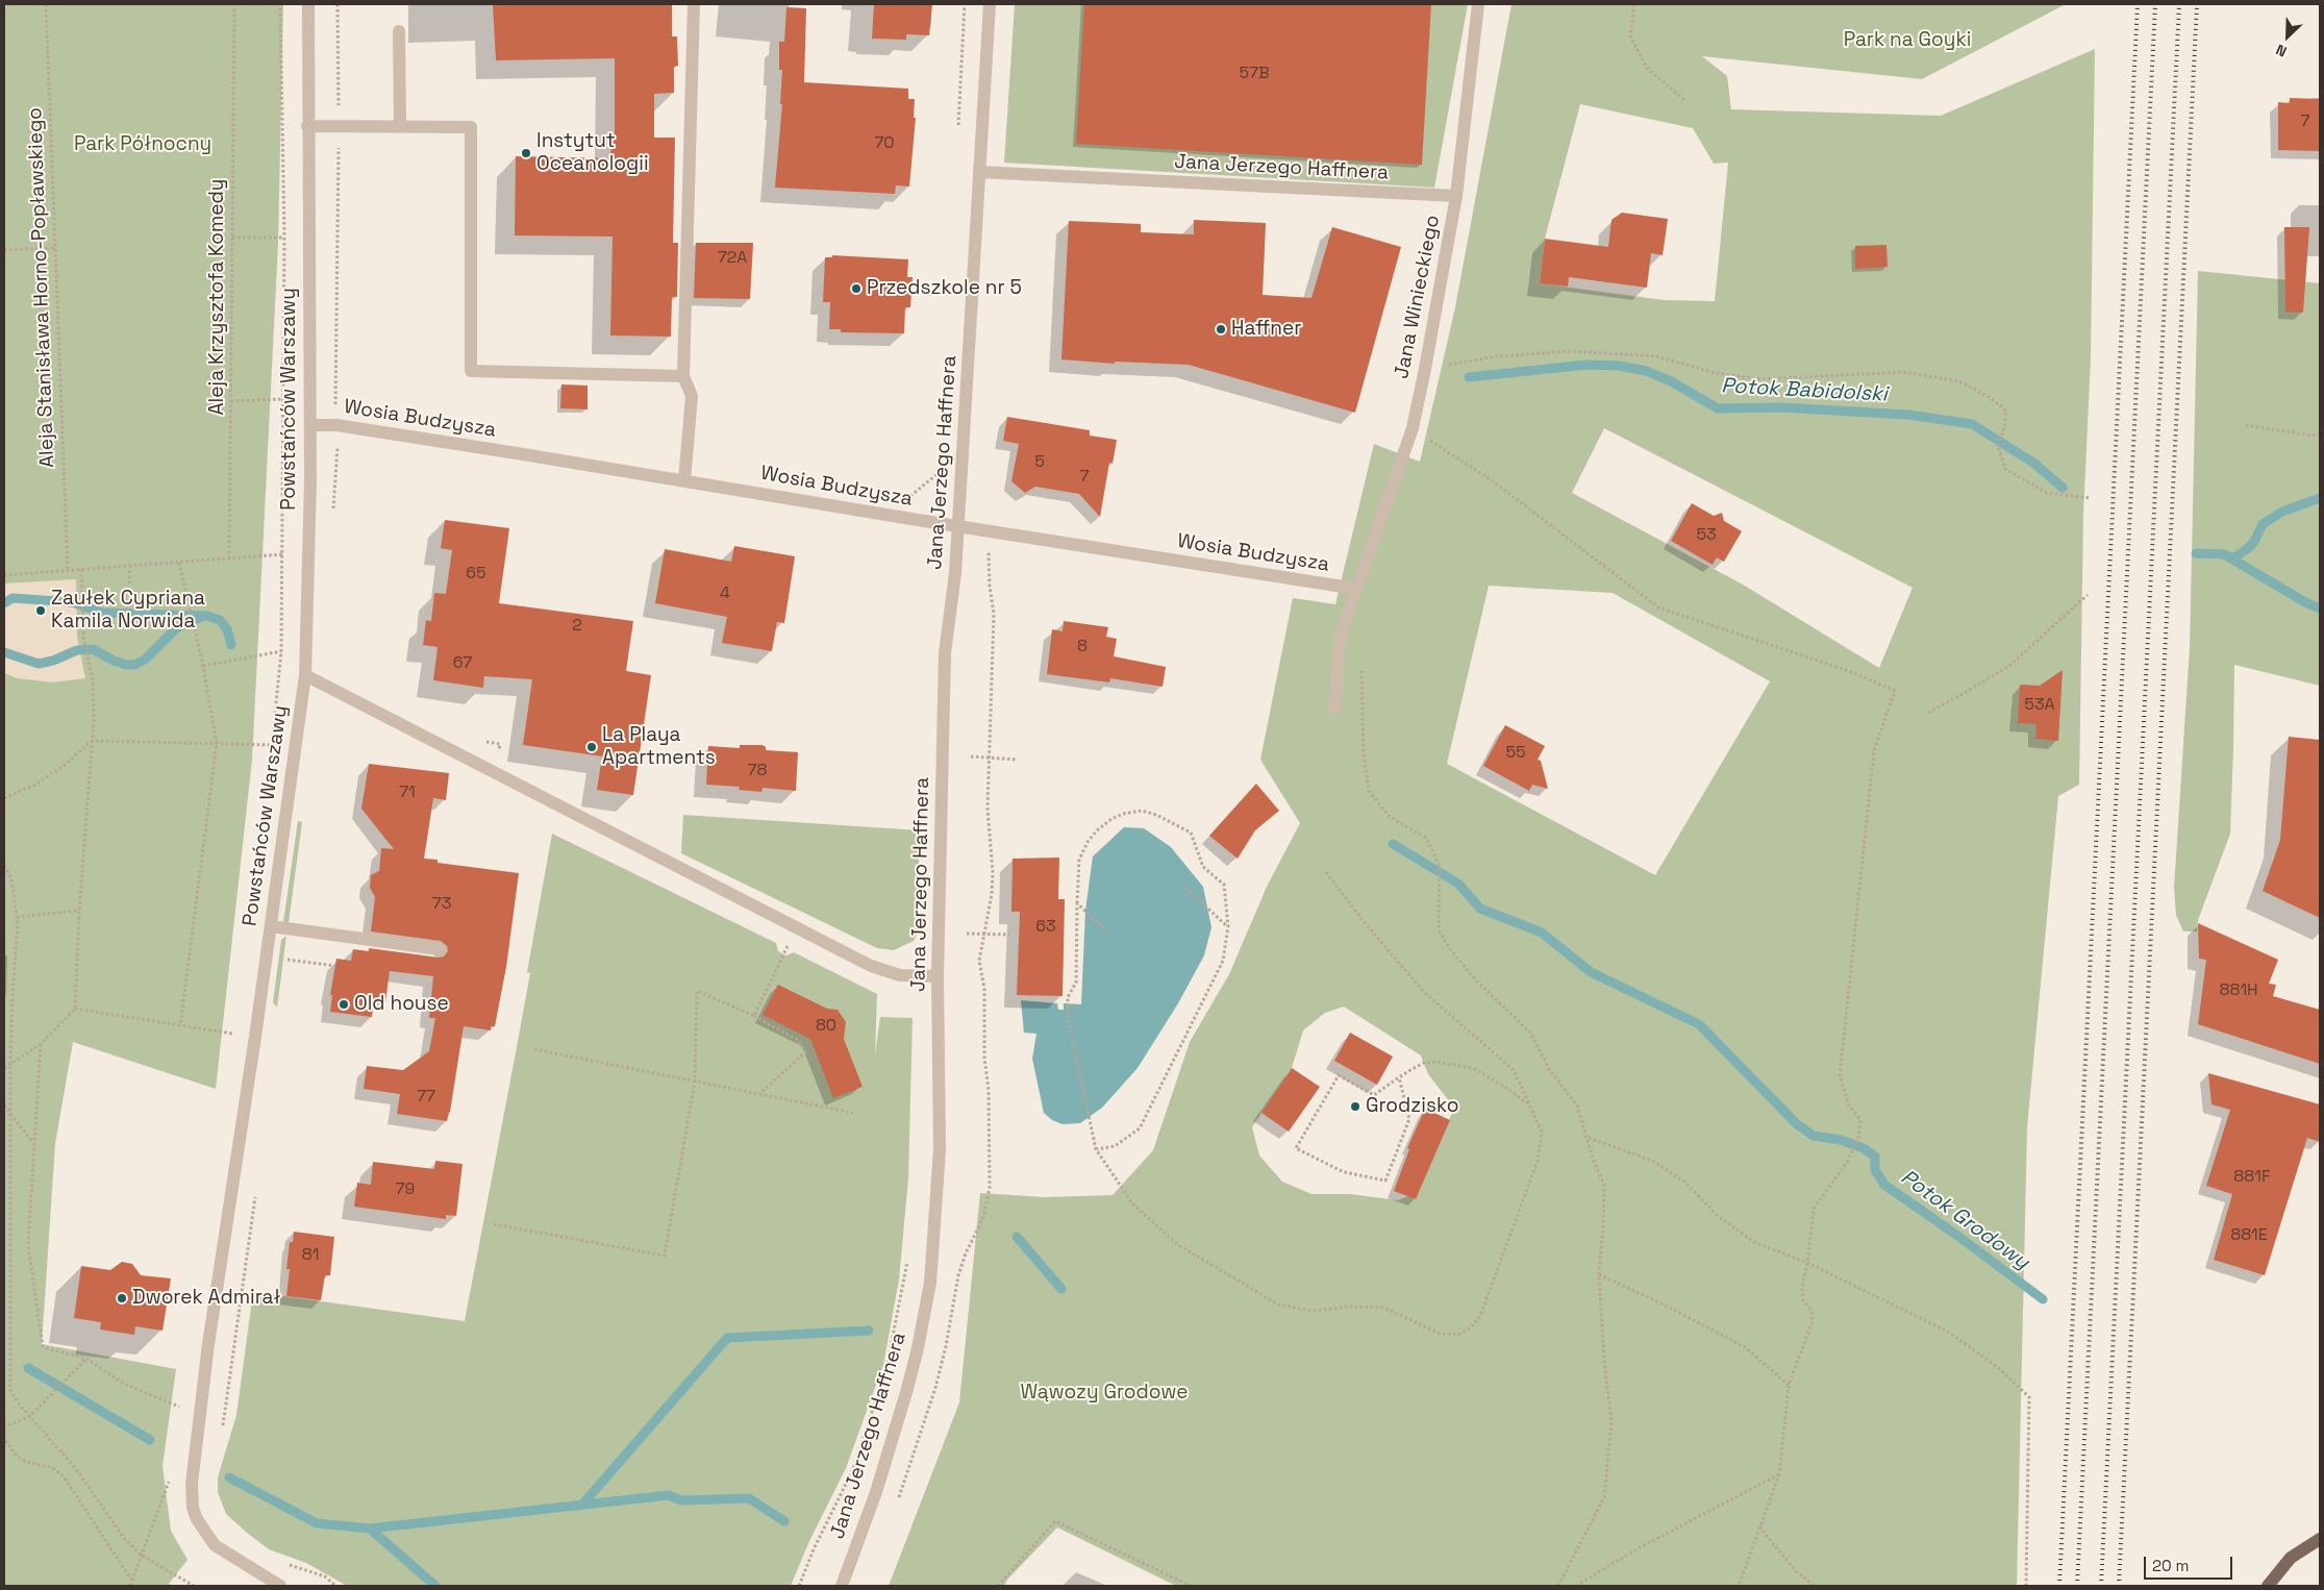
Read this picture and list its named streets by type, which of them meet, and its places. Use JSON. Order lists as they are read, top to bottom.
{
  "streets": {
    "street": [
      "Jana Jerzego Haffnera",
      "Jana Winieckiego",
      "Powstańców Warszawy",
      "Wosia Budzysza"
    ],
    "path": ["Aleja Stanisława Horno-Popławskiego", "Aleja Krzysztofa Komedy"]
  },
  "crossings": [
    ["Jana Jerzego Haffnera", "Jana Winieckiego"],
    ["Jana Jerzego Haffnera", "Wosia Budzysza"],
    ["Jana Winieckiego", "Wosia Budzysza"],
    ["Powstańców Warszawy", "Wosia Budzysza"]
  ],
  "water": ["Potok Babidolski", "Potok Grodowy"],
  "parks": ["Park na Goyki", "Park Północny", "Wąwozy Grodowe"],
  "places": [
    "Instytut Oceanologii",
    "Przedszkole nr 5",
    "Haffner",
    "Zaułek Cypriana Kamila Norwida",
    "La Playa Apartments",
    "Old house",
    "Grodzisko",
    "Dworek Admirał"
  ],
  "house_numbers": [
    "57B",
    "7",
    "70",
    "72A",
    "5",
    "7",
    "53",
    "65",
    "4",
    "2",
    "8",
    "67",
    "53A",
    "55",
    "78",
    "71",
    "73",
    "63",
    "881H",
    "80",
    "77",
    "881F",
    "79",
    "881E",
    "81"
  ],
  "scale_bar": "20 m",
  "north": "bottom left"
}
